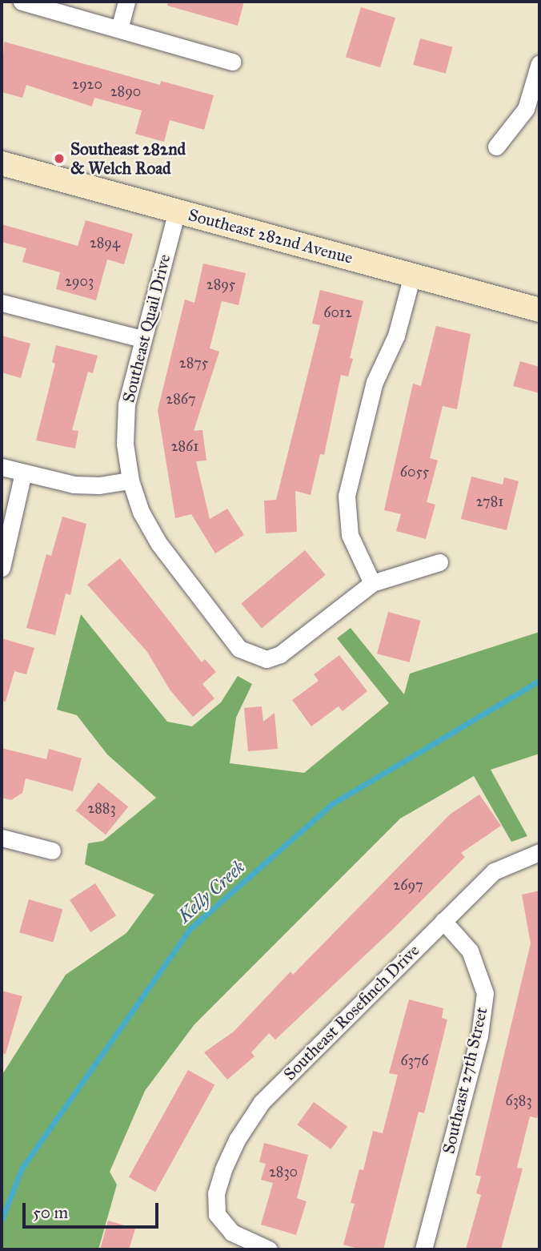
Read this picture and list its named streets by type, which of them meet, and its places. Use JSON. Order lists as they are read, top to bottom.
{
  "streets": {
    "main road": ["Southeast 282nd Avenue"],
    "street": ["Southeast Quail Drive", "Southeast Rosefinch Drive", "Southeast 27th Street"]
  },
  "crossings": [
    ["Southeast 282nd Avenue", "Southeast Quail Drive"],
    ["Southeast Rosefinch Drive", "Southeast 27th Street"]
  ],
  "water": ["Kelly Creek"],
  "places": ["Southeast 282nd & Welch Road"],
  "house_numbers": [
    "2920",
    "2890",
    "2894",
    "2903",
    "2895",
    "6012",
    "2875",
    "2867",
    "2861",
    "6055",
    "2781",
    "2883",
    "2697",
    "6376",
    "6383",
    "2830"
  ],
  "scale_bar": "50 m"
}
